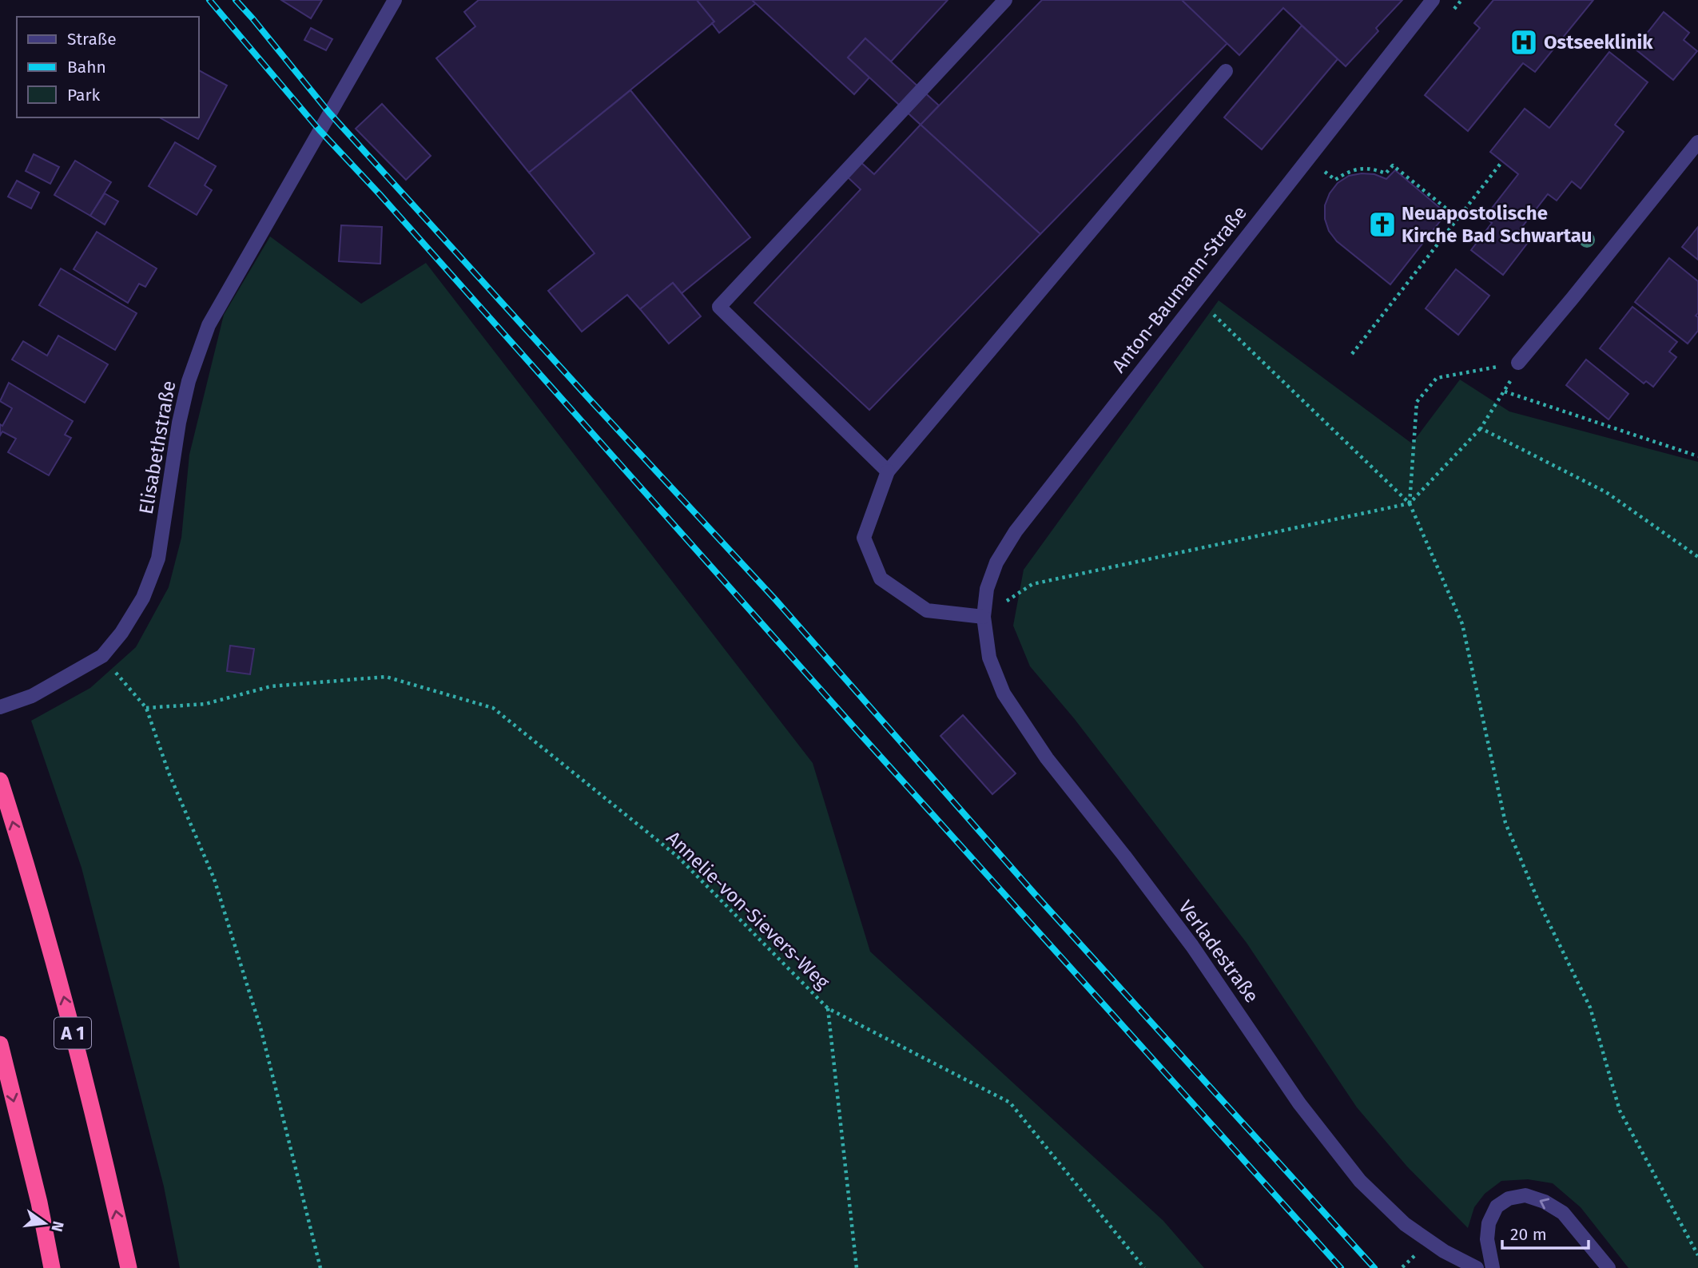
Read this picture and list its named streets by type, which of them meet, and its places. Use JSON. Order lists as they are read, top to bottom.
{
  "streets": {
    "highway": ["A 1"],
    "street": ["Anton-Baumann-Straße", "Elisabethstraße", "Verladestraße"],
    "path": ["Annelie-von-Sievers-Weg"]
  },
  "crossings": [
    ["Anton-Baumann-Straße", "Verladestraße"]
  ],
  "places": {
    "hospital": ["Ostseeklinik"],
    "church": ["Neuapostolische Kirche Bad Schwartau"]
  },
  "legend": ["Straße", "Bahn", "Park"],
  "scale_bar": "20 m",
  "north": "right"
}
